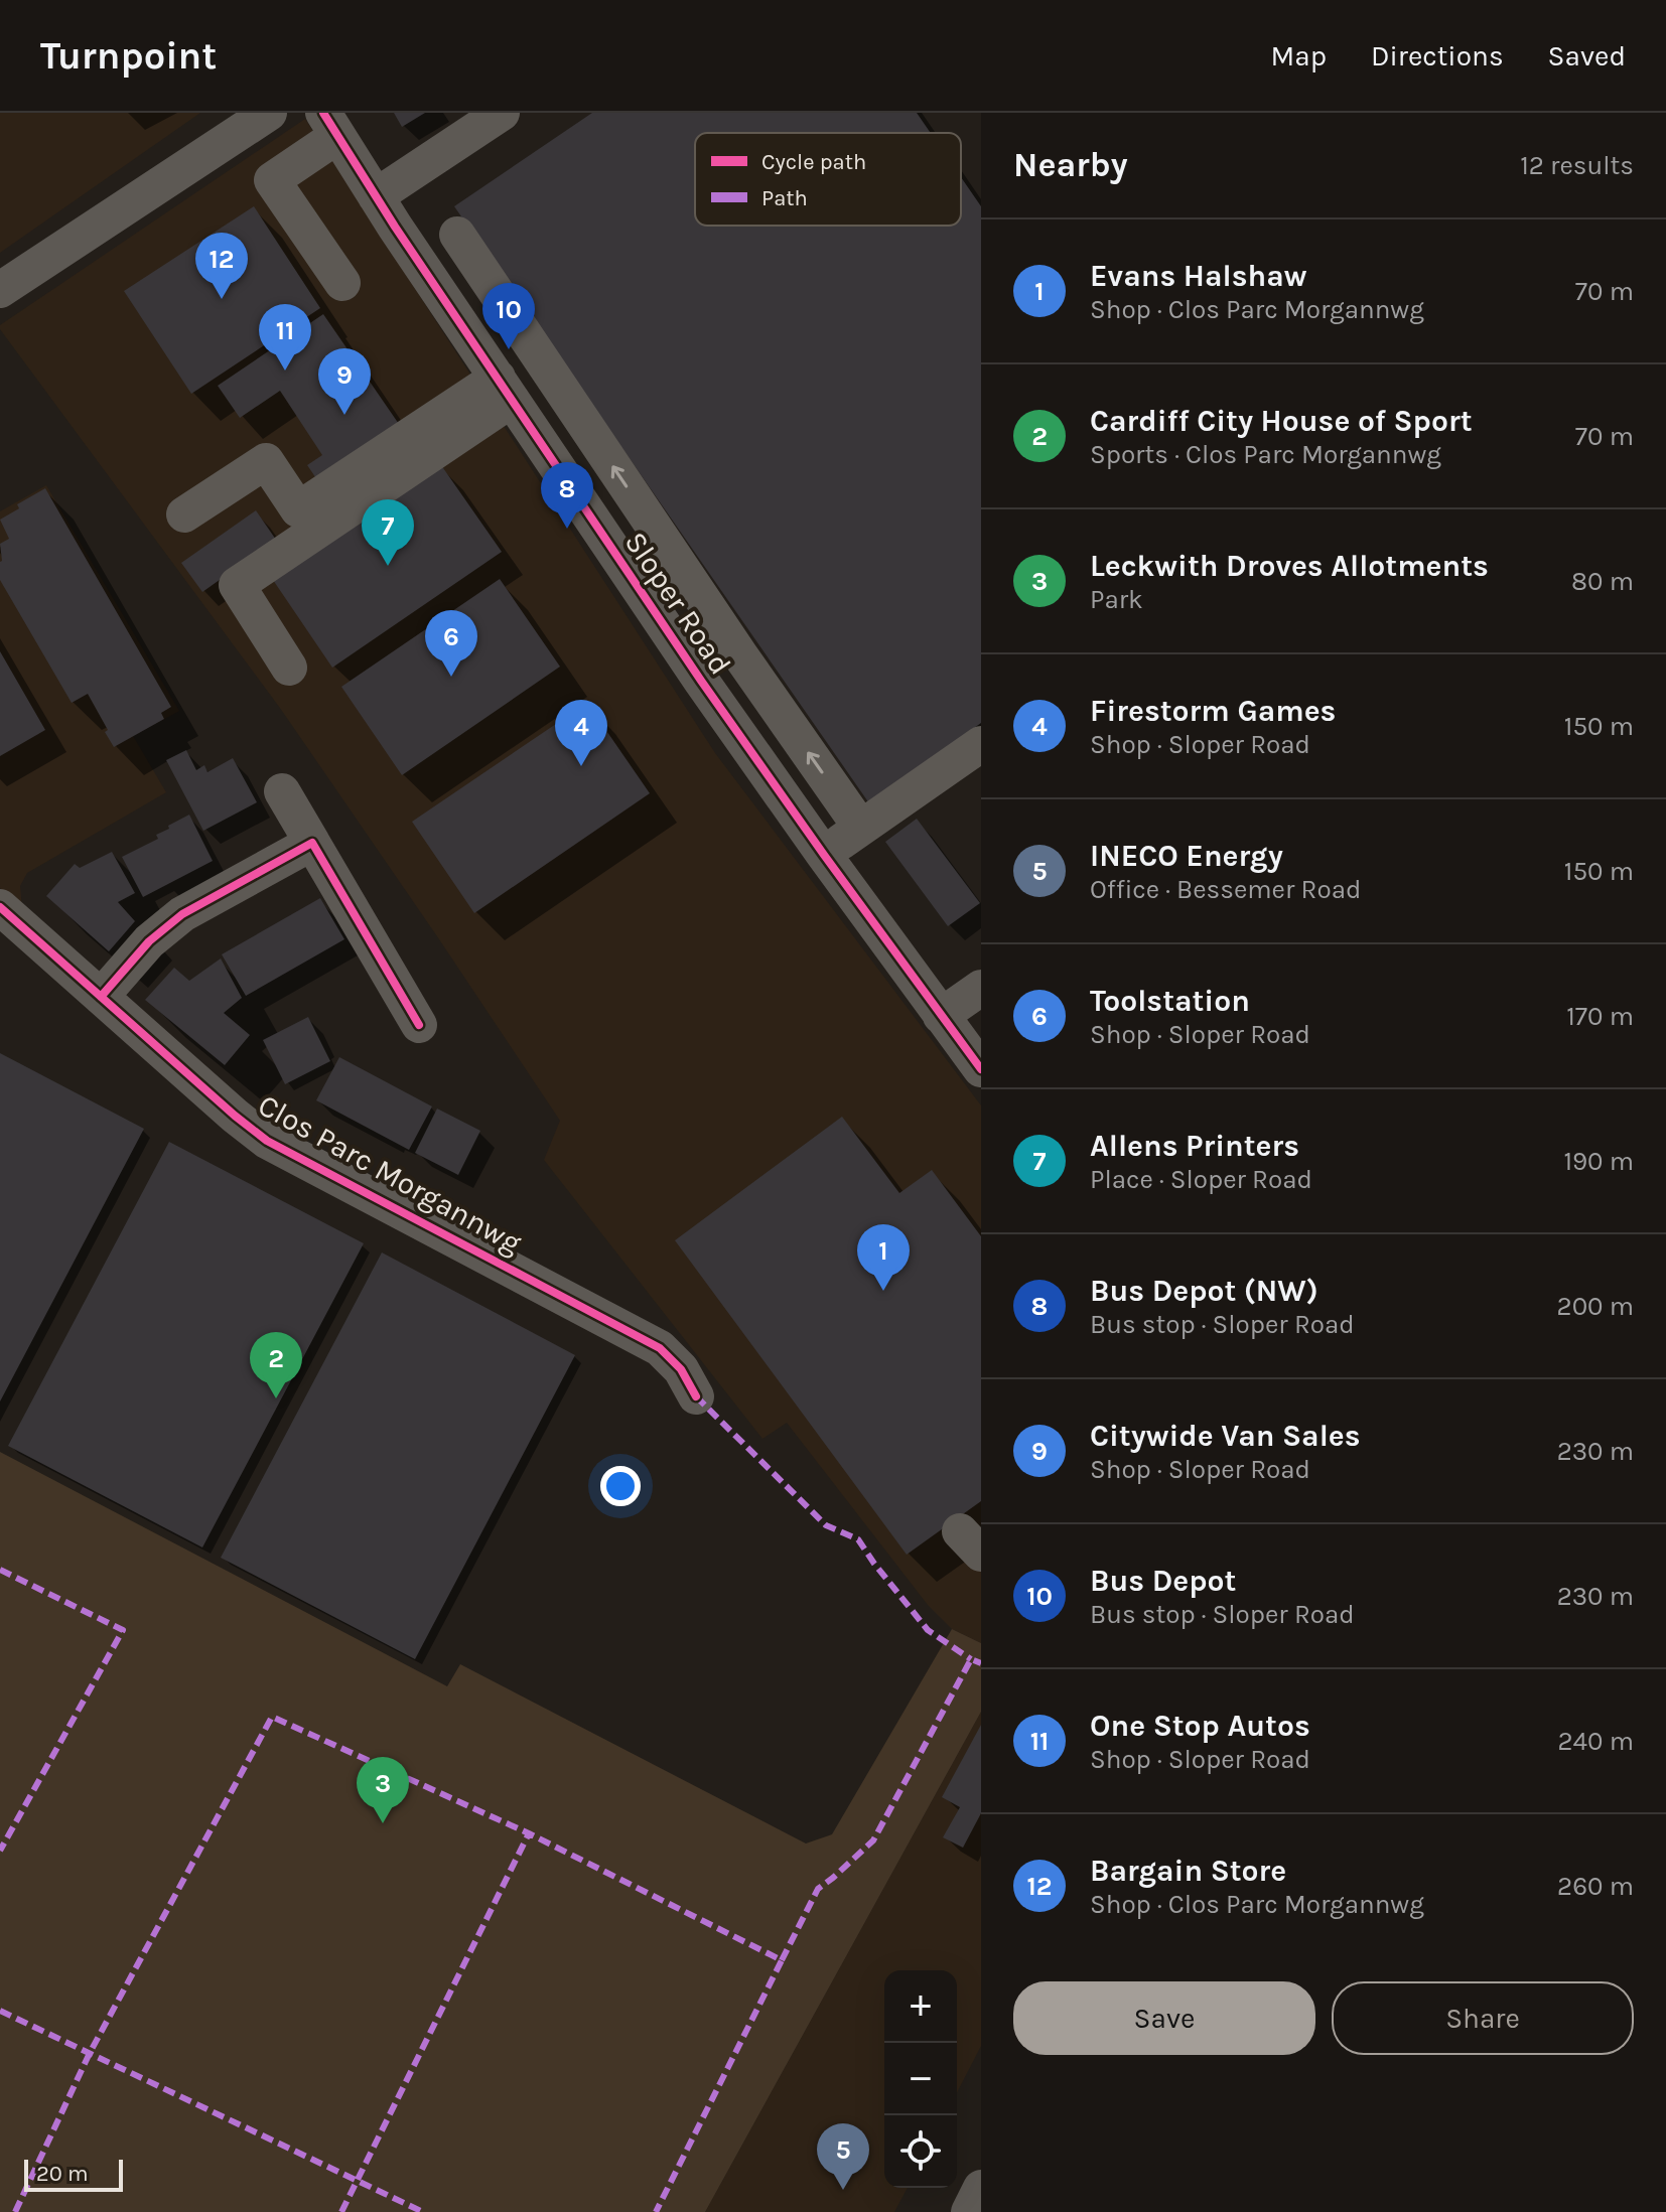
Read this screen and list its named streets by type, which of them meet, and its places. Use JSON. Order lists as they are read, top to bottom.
{
  "streets": {
    "street": ["Sloper Road", "Clos Parc Morgannwg"]
  },
  "legend": ["Cycle path", "Path"],
  "scale_bar": "20 m",
  "page": {
    "header": "Turnpoint",
    "nav": ["Map", "Directions", "Saved"],
    "heading": ["Nearby", "12 results"],
    "list": [
      {
        "mark": "1",
        "name": "Evans Halshaw",
        "note": "Shop · Clos Parc Morgannwg",
        "value": "70 m"
      },
      {
        "mark": "2",
        "name": "Cardiff City House of Sport",
        "note": "Sports · Clos Parc Morgannwg",
        "value": "70 m"
      },
      {
        "mark": "3",
        "name": "Leckwith Droves Allotments",
        "note": "Park",
        "value": "80 m"
      },
      {
        "mark": "4",
        "name": "Firestorm Games",
        "note": "Shop · Sloper Road",
        "value": "150 m"
      },
      {
        "mark": "5",
        "name": "INECO Energy",
        "note": "Office · Bessemer Road",
        "value": "150 m"
      },
      {
        "mark": "6",
        "name": "Toolstation",
        "note": "Shop · Sloper Road",
        "value": "170 m"
      },
      {
        "mark": "7",
        "name": "Allens Printers",
        "note": "Place · Sloper Road",
        "value": "190 m"
      },
      {
        "mark": "8",
        "name": "Bus Depot (NW)",
        "note": "Bus stop · Sloper Road",
        "value": "200 m"
      },
      {
        "mark": "9",
        "name": "Citywide Van Sales",
        "note": "Shop · Sloper Road",
        "value": "230 m"
      },
      {
        "mark": "10",
        "name": "Bus Depot",
        "note": "Bus stop · Sloper Road",
        "value": "230 m"
      },
      {
        "mark": "11",
        "name": "One Stop Autos",
        "note": "Shop · Sloper Road",
        "value": "240 m"
      },
      {
        "mark": "12",
        "name": "Bargain Store",
        "note": "Shop · Clos Parc Morgannwg",
        "value": "260 m"
      }
    ],
    "pins": [
      "12",
      "10",
      "11",
      "9",
      "8",
      "7",
      "6",
      "4",
      "1",
      "2",
      "3",
      "5"
    ],
    "buttons": ["Save", "Share"],
    "map_buttons": ["+", "−"],
    "scale": "20 m"
  }
}
